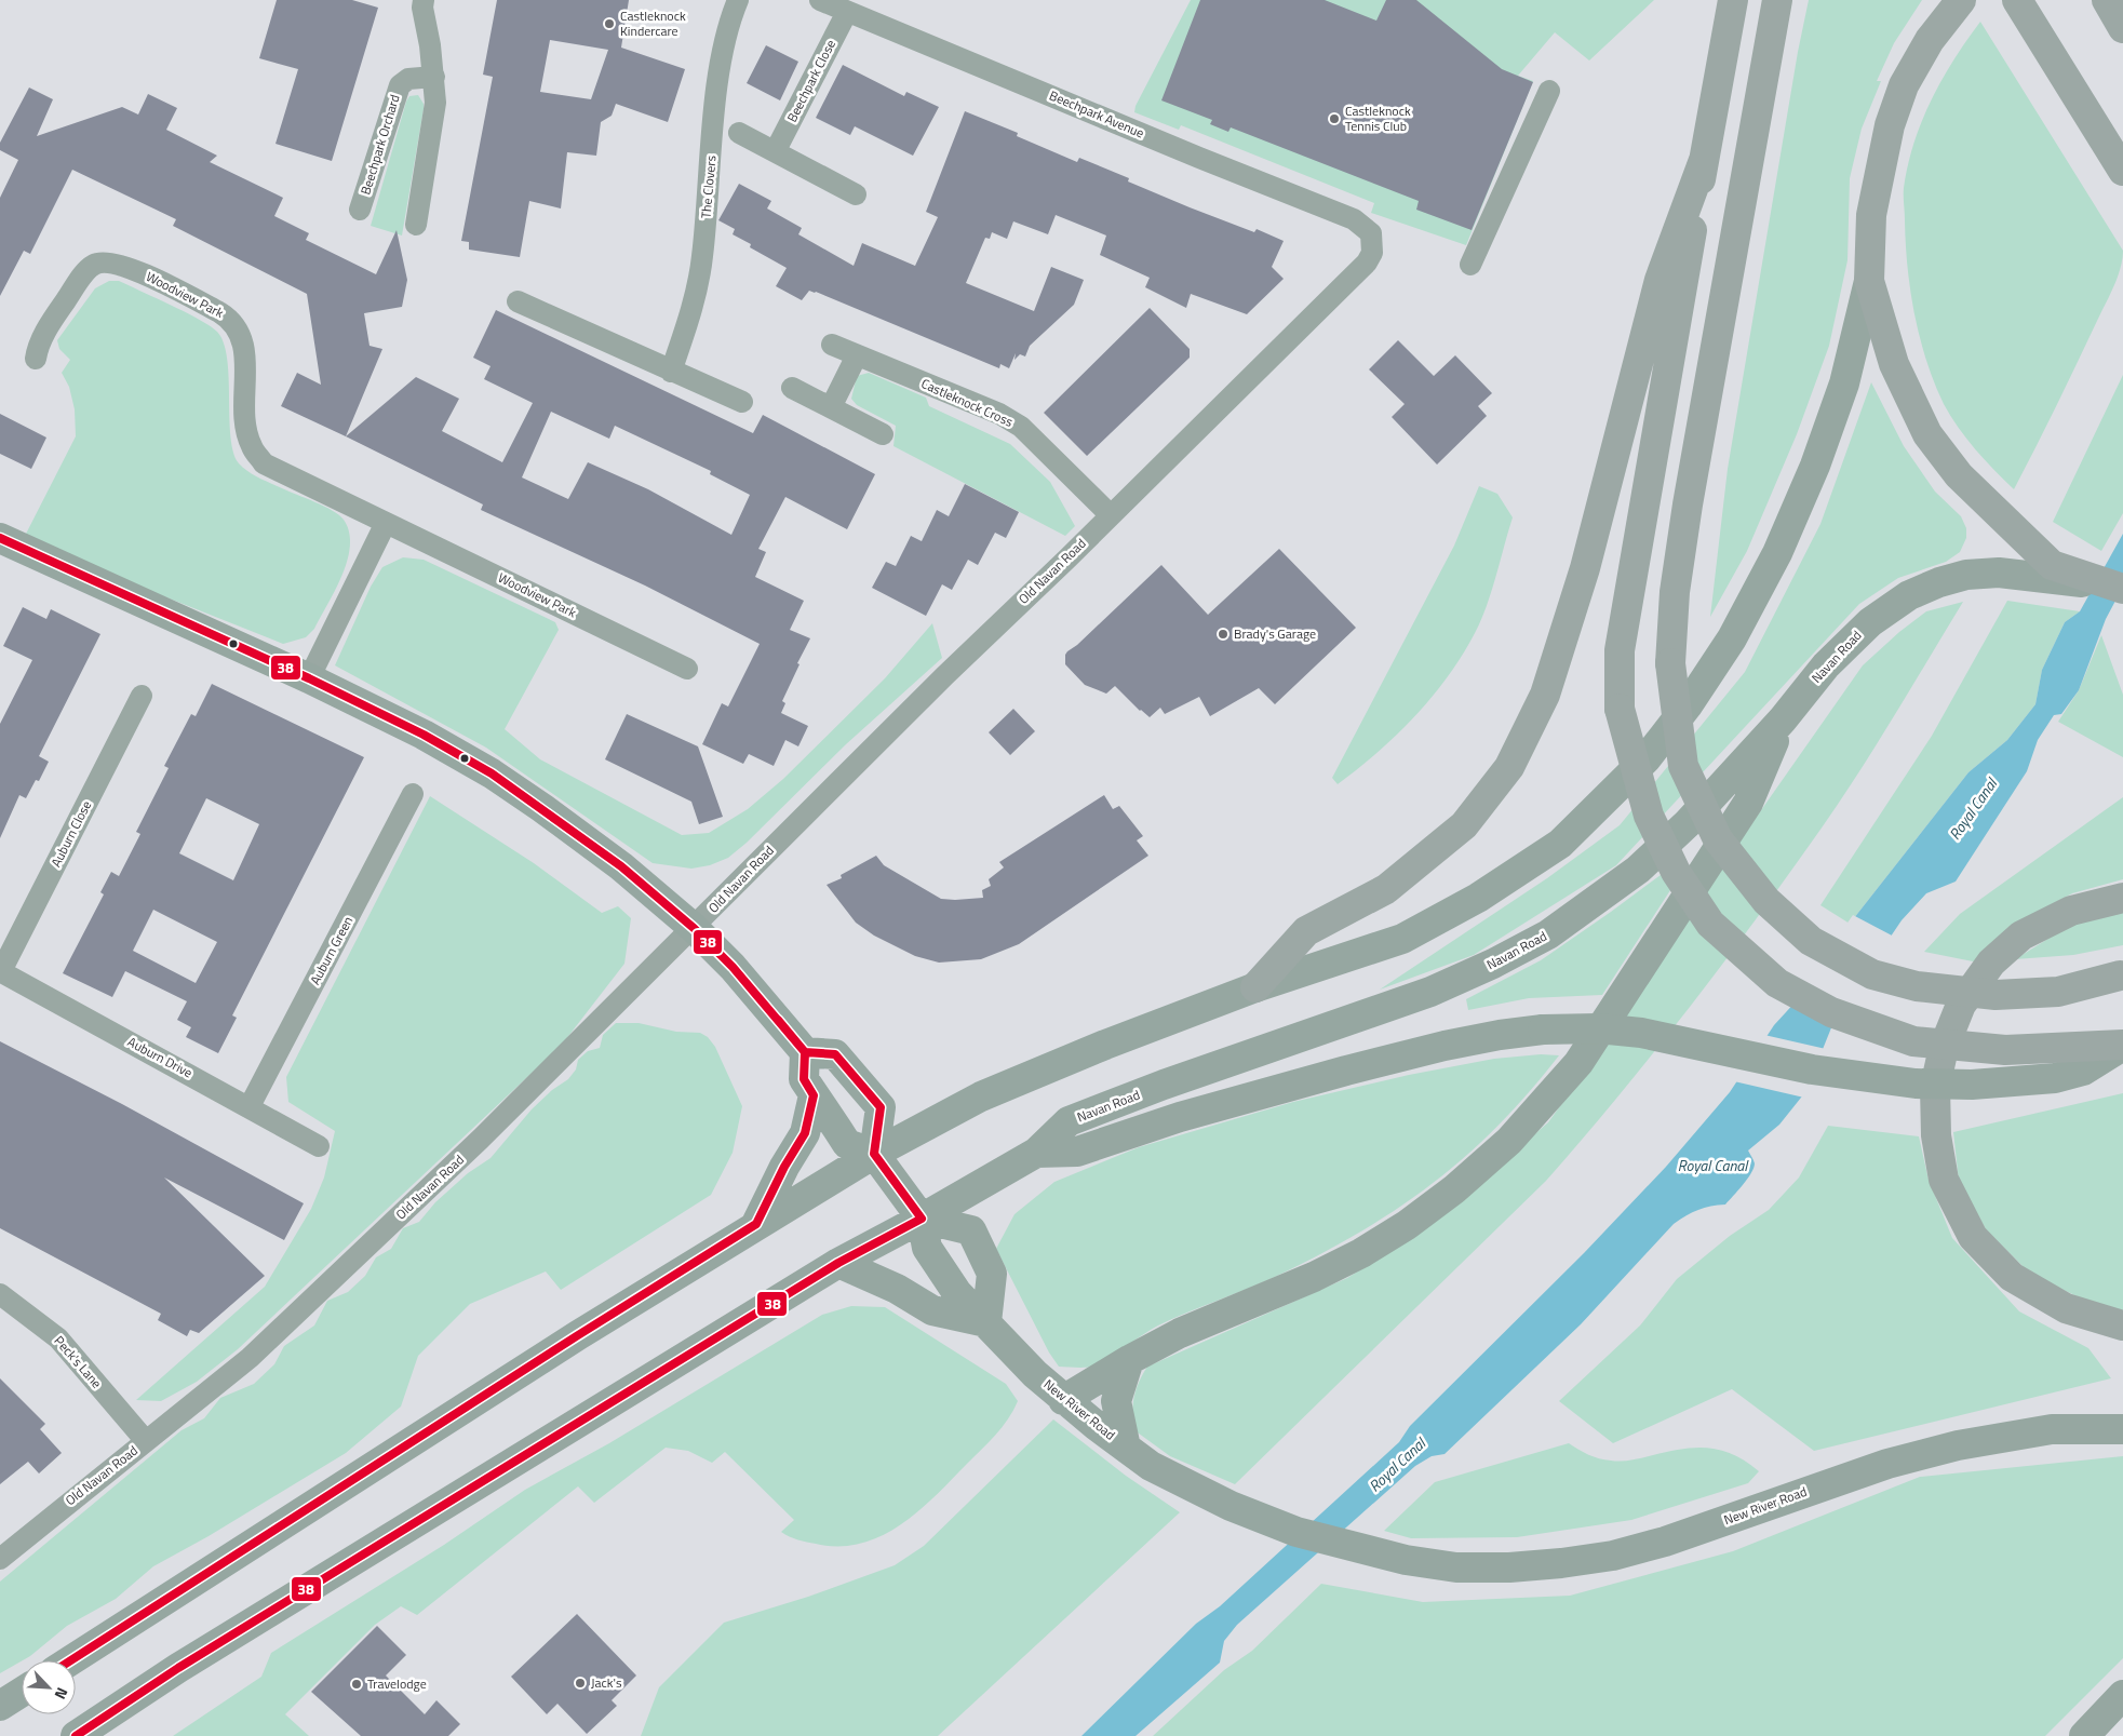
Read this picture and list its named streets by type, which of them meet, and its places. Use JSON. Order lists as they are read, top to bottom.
{
  "streets": {
    "main road": ["Navan Road", "New River Road"],
    "street": [
      "Beechpark Close",
      "Beechpark Avenue",
      "Beechpark Orchard",
      "The Clovers",
      "Woodview Park",
      "Castleknock Cross",
      "Old Navan Road",
      "Auburn Close",
      "Auburn Green",
      "Auburn Drive",
      "Peck's Lane"
    ]
  },
  "crossings": [
    ["Beechpark Close", "Beechpark Avenue"],
    ["Beechpark Avenue", "Old Navan Road"],
    ["Castleknock Cross", "Old Navan Road"],
    ["Old Navan Road", "Peck's Lane"],
    ["Navan Road", "New River Road"],
    ["Auburn Close", "Auburn Drive"],
    ["Auburn Green", "Auburn Drive"]
  ],
  "water": ["Royal Canal"],
  "places": [
    "Castleknock Kindercare",
    "Castleknock Tennis Club",
    "Brady's Garage",
    "Jack's",
    "Travelodge"
  ],
  "lines": ["transit line 38"],
  "north": "bottom right"
}
